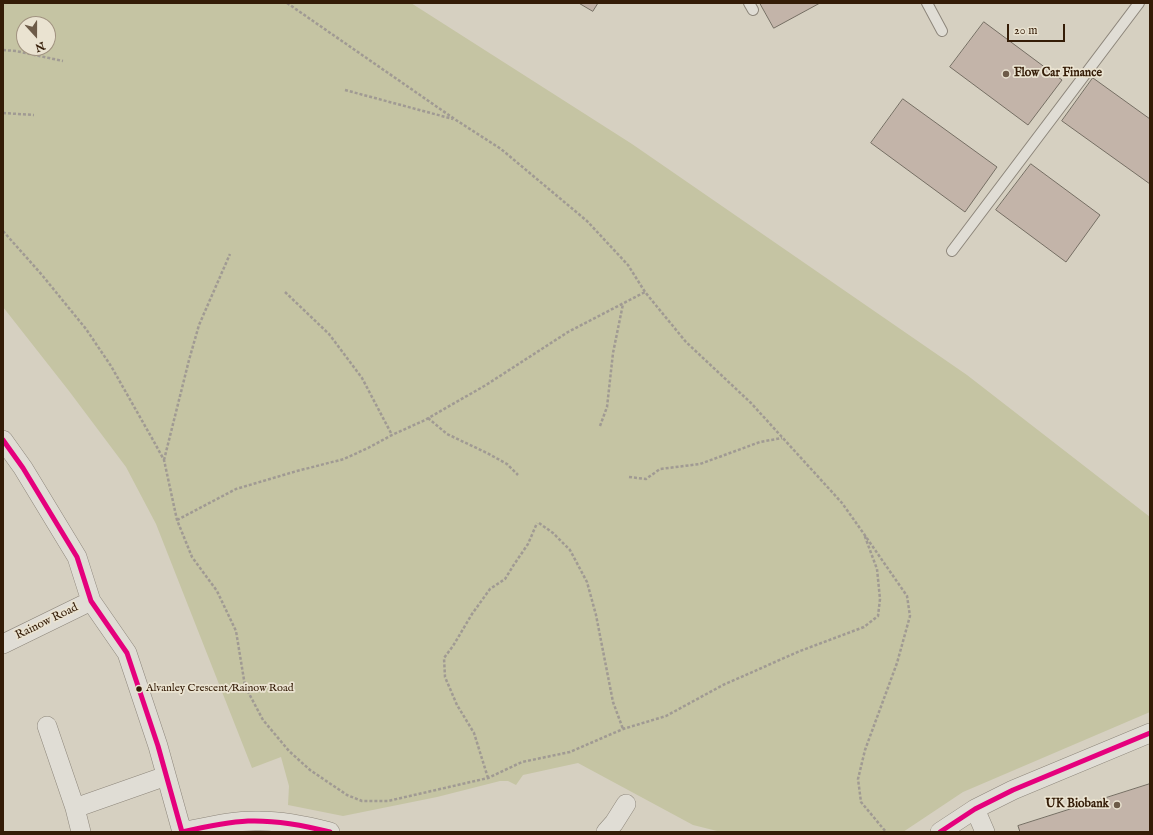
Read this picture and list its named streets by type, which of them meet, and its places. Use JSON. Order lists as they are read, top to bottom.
{
  "streets": {
    "street": ["Rainow Road"]
  },
  "places": ["Flow Car Finance", "Alvanley Crescent/Rainow Road", "UK Biobank"],
  "scale_bar": "20 m",
  "north": "bottom"
}
